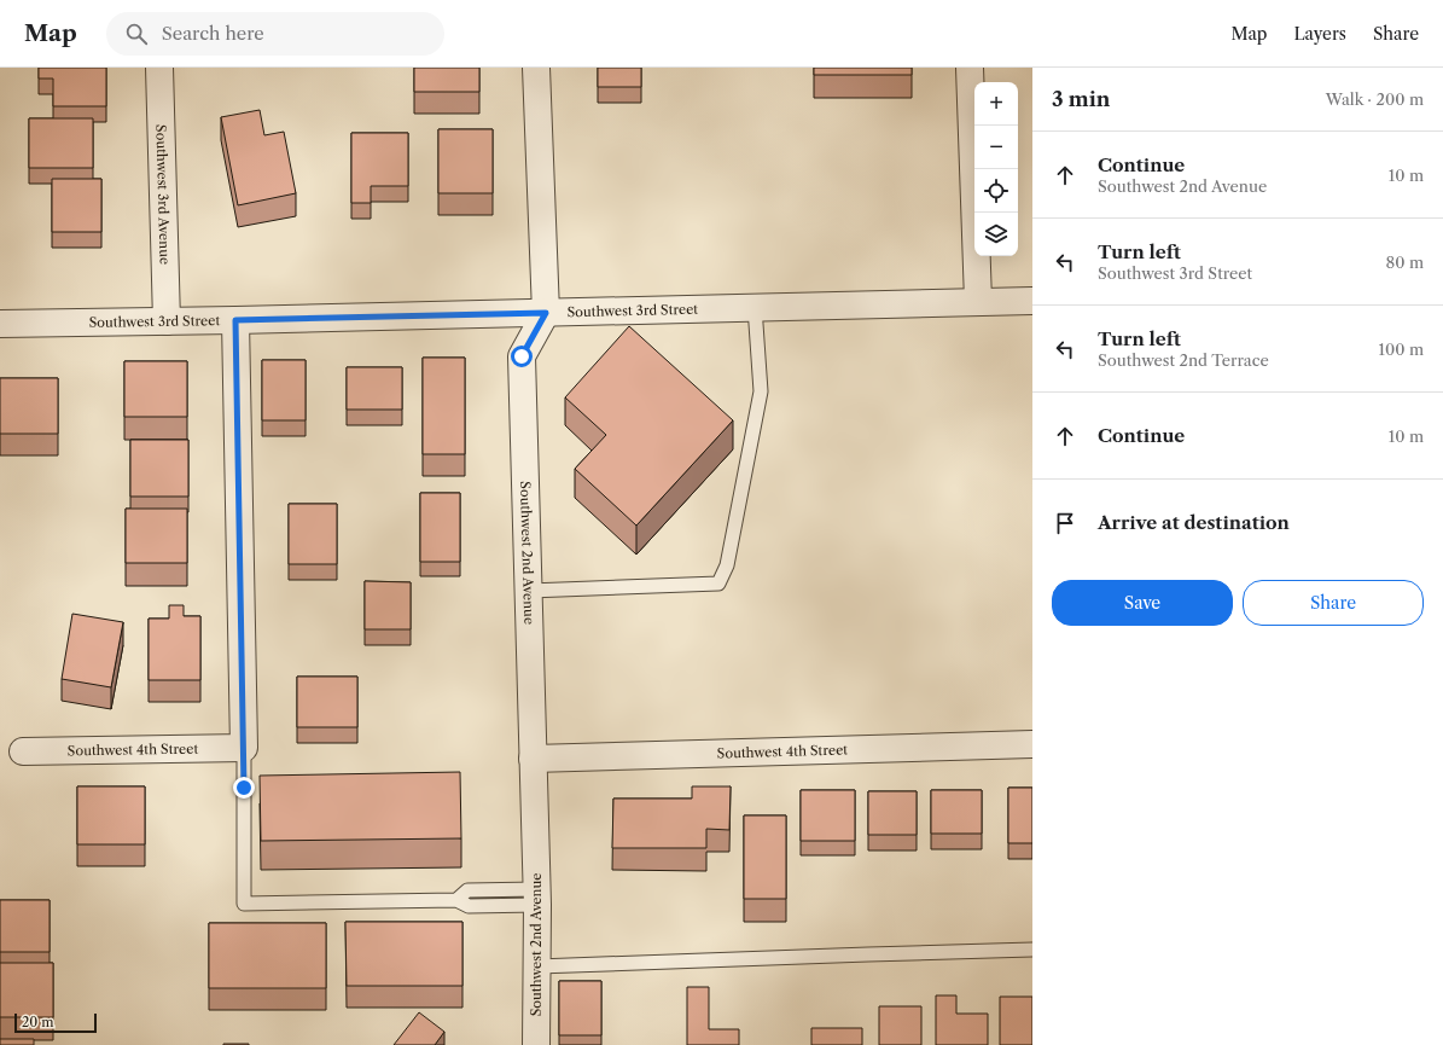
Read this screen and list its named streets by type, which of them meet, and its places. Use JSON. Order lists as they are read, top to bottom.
{
  "streets": {
    "street": [
      "Southwest 3rd Avenue",
      "Southwest 3rd Street",
      "Southwest 2nd Avenue",
      "Southwest 4th Street"
    ]
  },
  "crossings": [
    ["Southwest 3rd Avenue", "Southwest 3rd Street"],
    ["Southwest 3rd Street", "Southwest 2nd Avenue"],
    ["Southwest 2nd Avenue", "Southwest 4th Street"]
  ],
  "scale_bar": "20 m",
  "page": {
    "header": "Map",
    "search": "Search here",
    "nav": ["Map", "Layers", "Share"],
    "heading": ["3 min", "Walk · 200 m"],
    "map_buttons": ["+", "−"],
    "list": [
      ["Continue", "Southwest 2nd Avenue", "10 m"],
      ["Turn left", "Southwest 3rd Street", "80 m"],
      ["Turn left", "Southwest 2nd Terrace", "100 m"],
      ["Continue", "10 m"],
      "Arrive at destination"
    ],
    "buttons": ["Save", "Share"],
    "scale": "20 m"
  }
}
